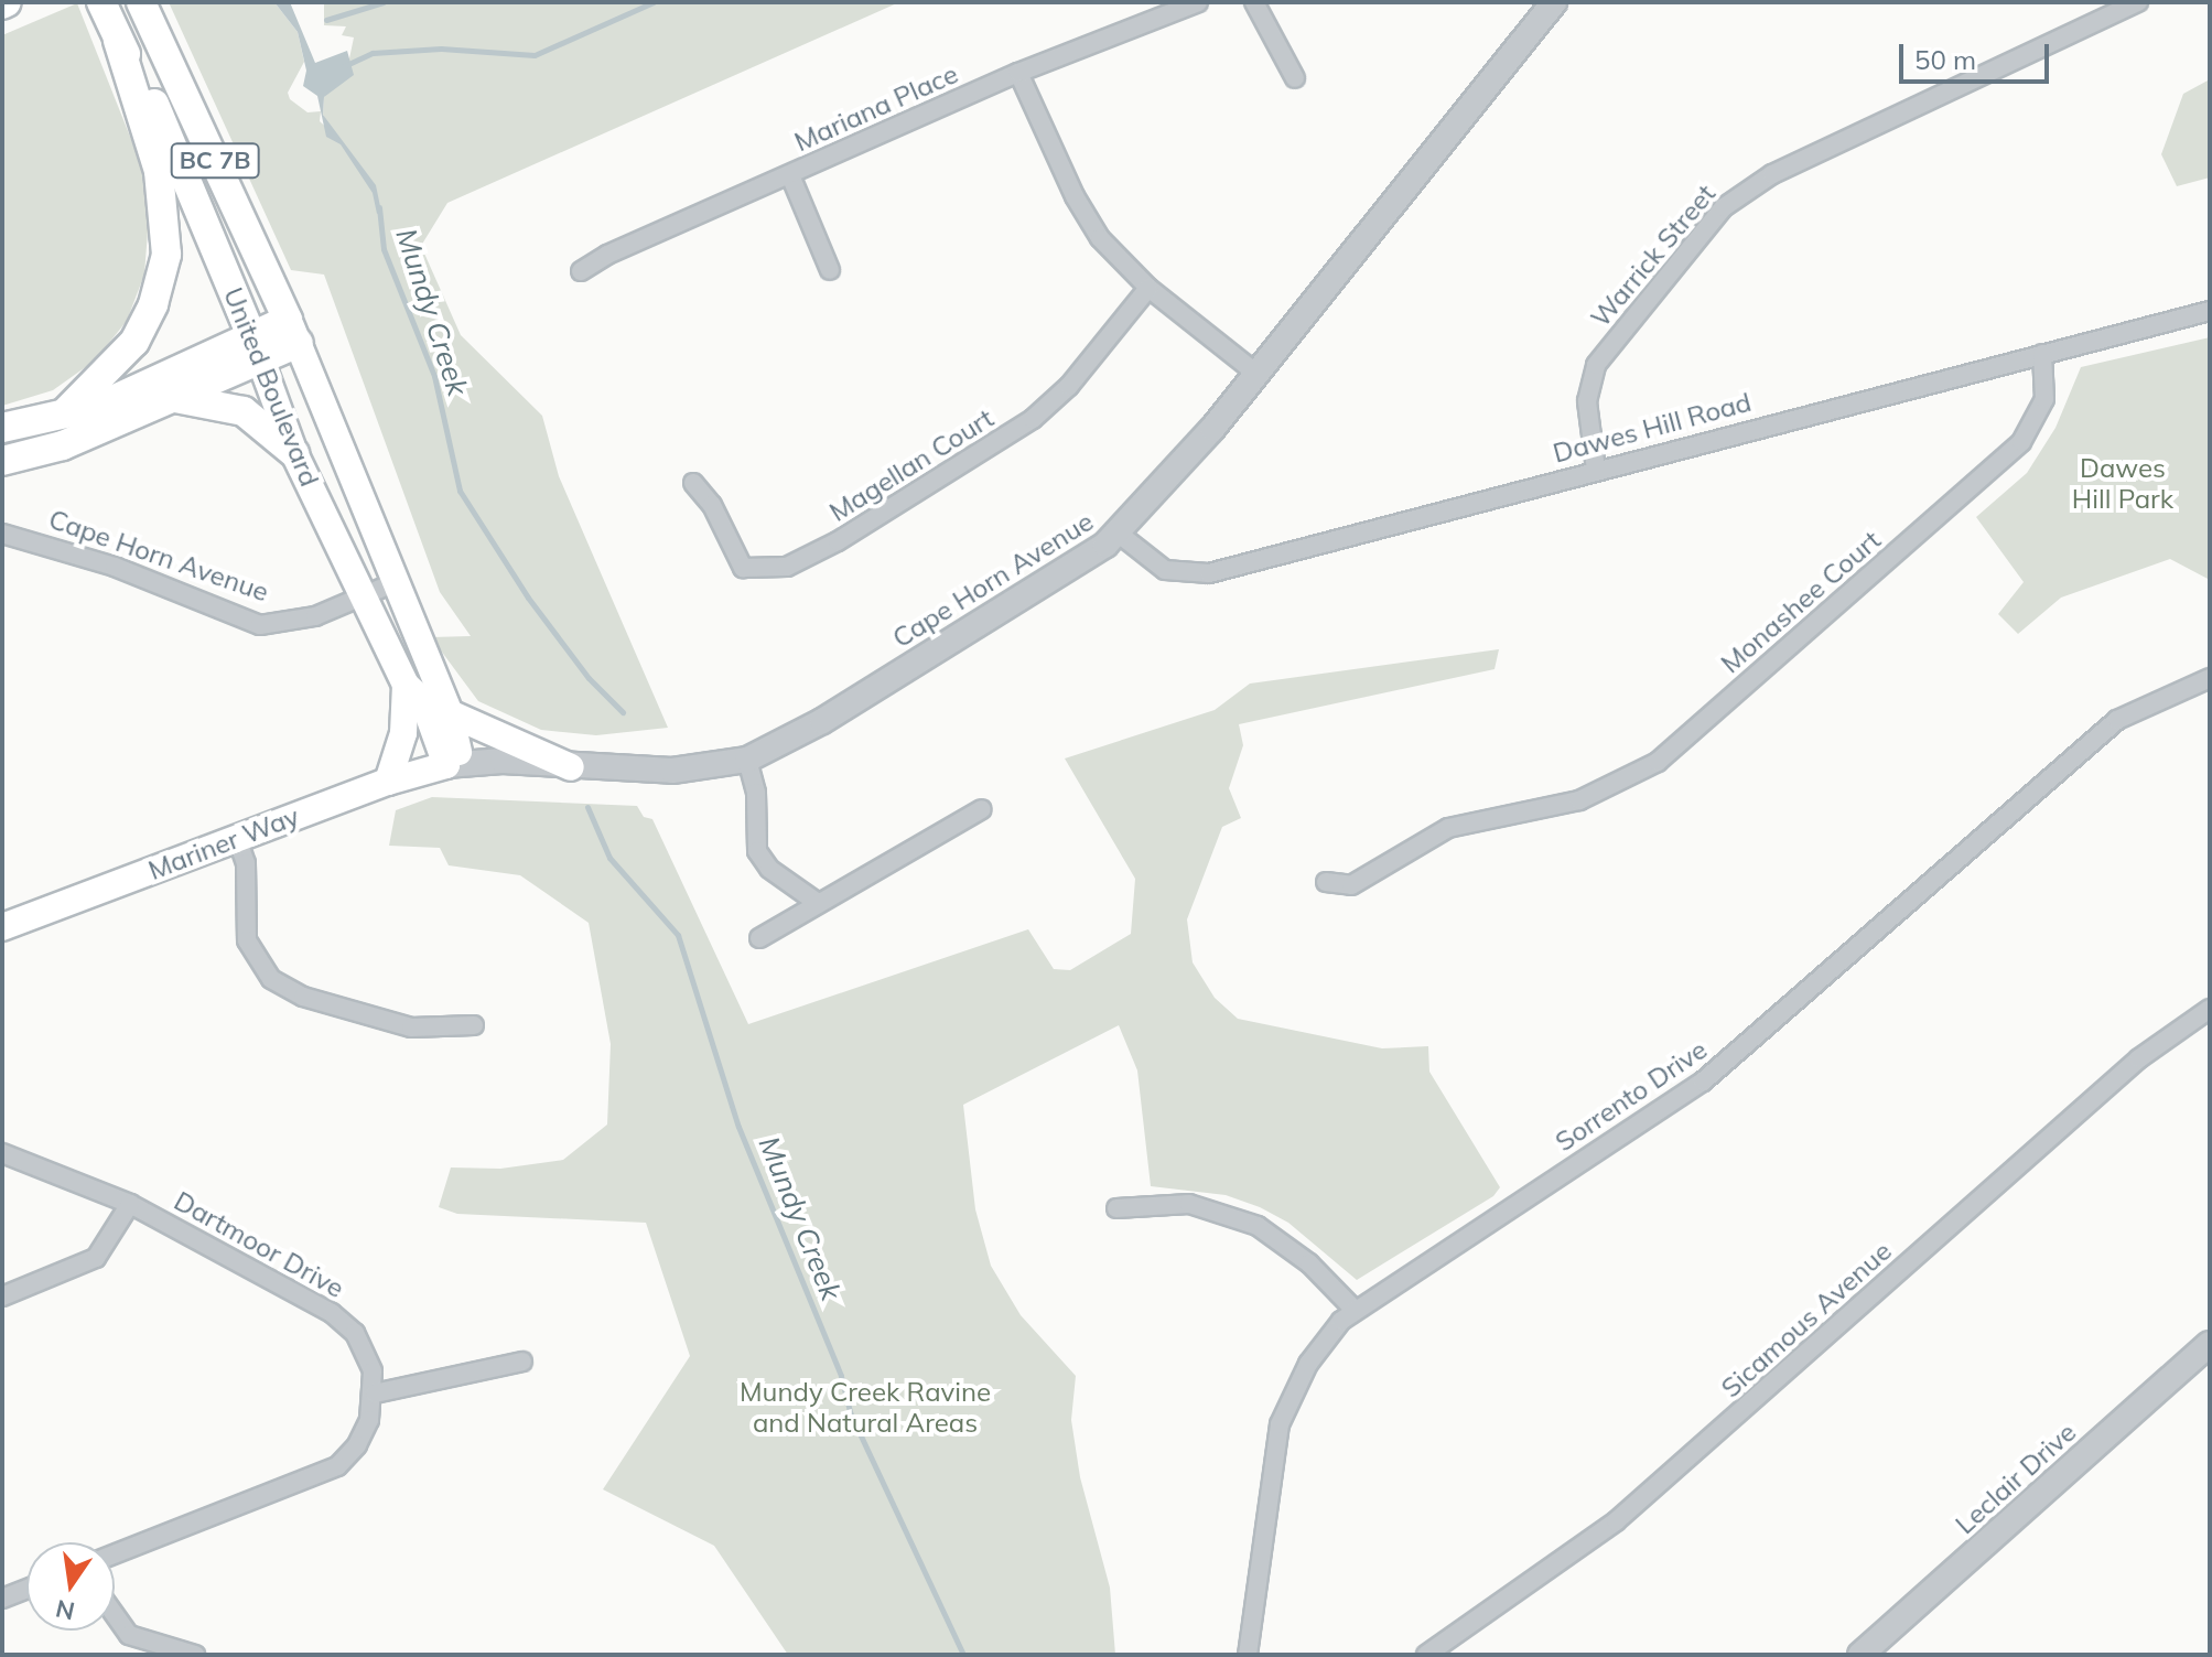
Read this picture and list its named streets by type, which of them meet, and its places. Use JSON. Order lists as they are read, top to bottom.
{
  "streets": {
    "main road": ["BC 7B", "United Boulevard", "Mariner Way"],
    "street": [
      "Mariana Place",
      "Warrick Street",
      "Dawes Hill Road",
      "Magellan Court",
      "Cape Horn Avenue",
      "Monashee Court",
      "Sorrento Drive",
      "Dartmoor Drive",
      "Sicamous Avenue",
      "Leclair Drive"
    ]
  },
  "crossings": [
    ["Warrick Street", "Dawes Hill Road"],
    ["United Boulevard", "Cape Horn Avenue"],
    ["United Boulevard", "Mariner Way"],
    ["Dawes Hill Road", "Cape Horn Avenue"],
    ["Dawes Hill Road", "Monashee Court"],
    ["Cape Horn Avenue", "Mariner Way"]
  ],
  "water": ["Mundy Creek"],
  "parks": ["Dawes Hill Park", "Mundy Creek Ravine and Natural Areas"],
  "scale_bar": "50 m",
  "north": "bottom"
}
